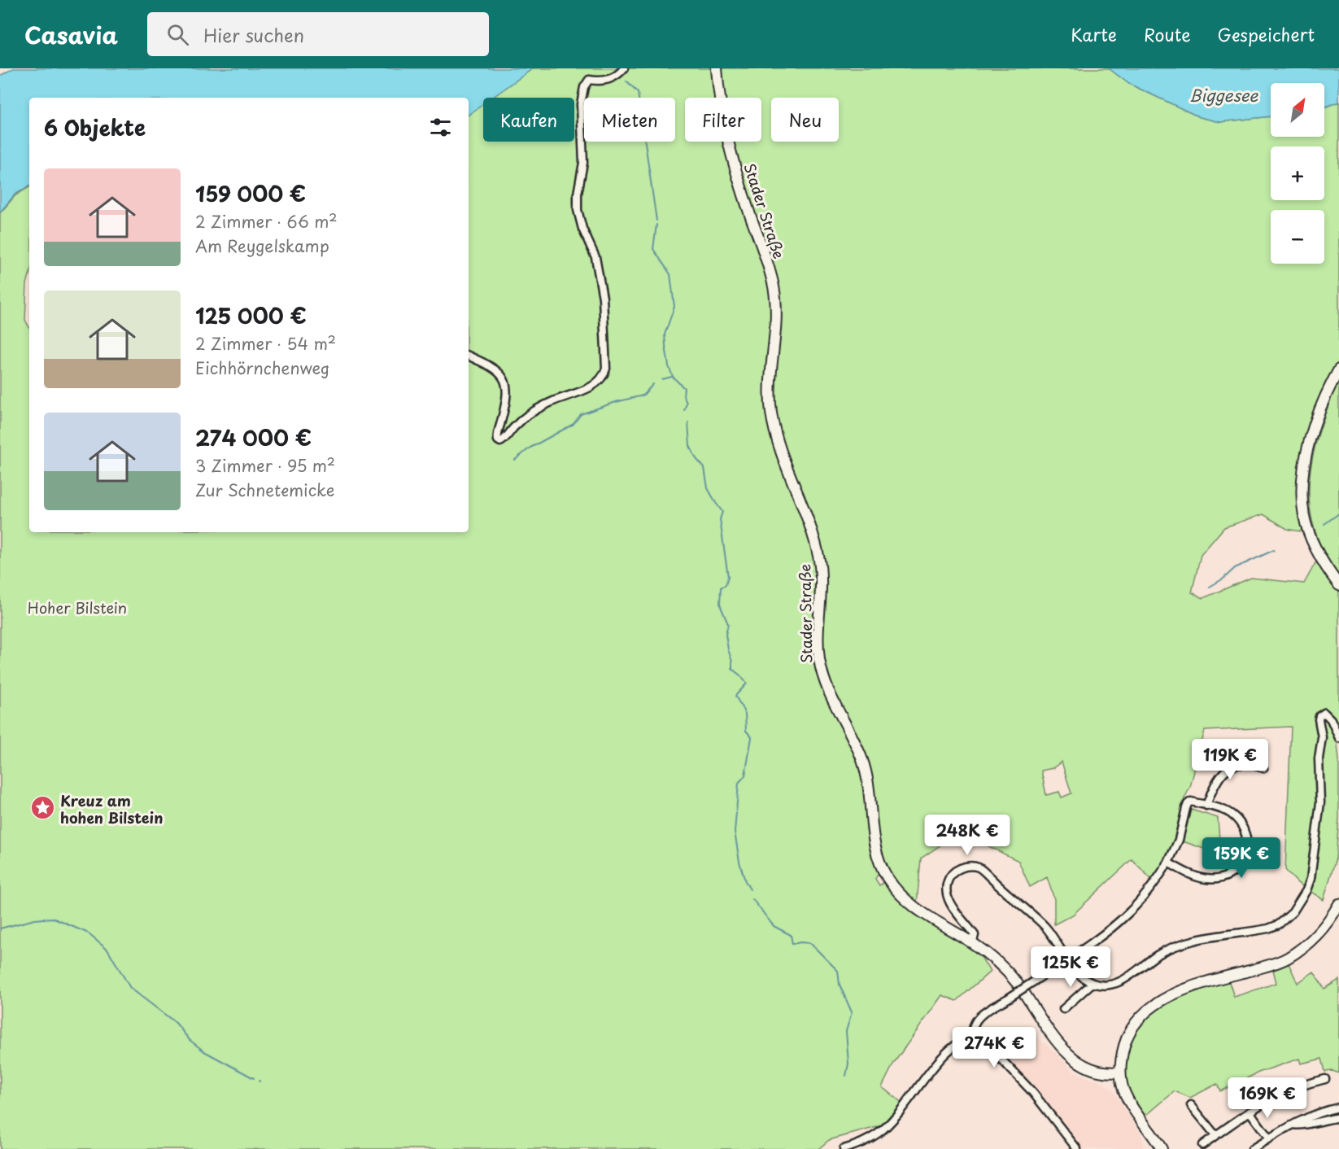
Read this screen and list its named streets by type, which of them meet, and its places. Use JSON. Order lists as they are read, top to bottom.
{
  "streets": {
    "street": ["Stader Straße"]
  },
  "water": ["Biggesee"],
  "parks": ["Hoher Bilstein"],
  "places": {
    "place": ["Kreuz am hohen Bilstein"]
  },
  "north": "top right",
  "page": {
    "header": "Casavia",
    "search": "Hier suchen",
    "nav": ["Karte", "Route", "Gespeichert"],
    "map_buttons": ["+", "−"],
    "chip": [
      "Kaufen",
      "Mieten",
      "Filter",
      "Neu"
    ],
    "heading": "6 Objekte",
    "list": [
      {
        "name": "159 000 €",
        "note": "2 Zimmer · 66 m² · Am Reygelskamp"
      },
      {
        "name": "125 000 €",
        "note": "2 Zimmer · 54 m² · Eichhörnchenweg"
      },
      {
        "name": "274 000 €",
        "note": "3 Zimmer · 95 m² · Zur Schnetemicke"
      }
    ],
    "price": [
      "119K €",
      "248K €",
      "159K €",
      "125K €",
      "274K €",
      "169K €"
    ]
  }
}
